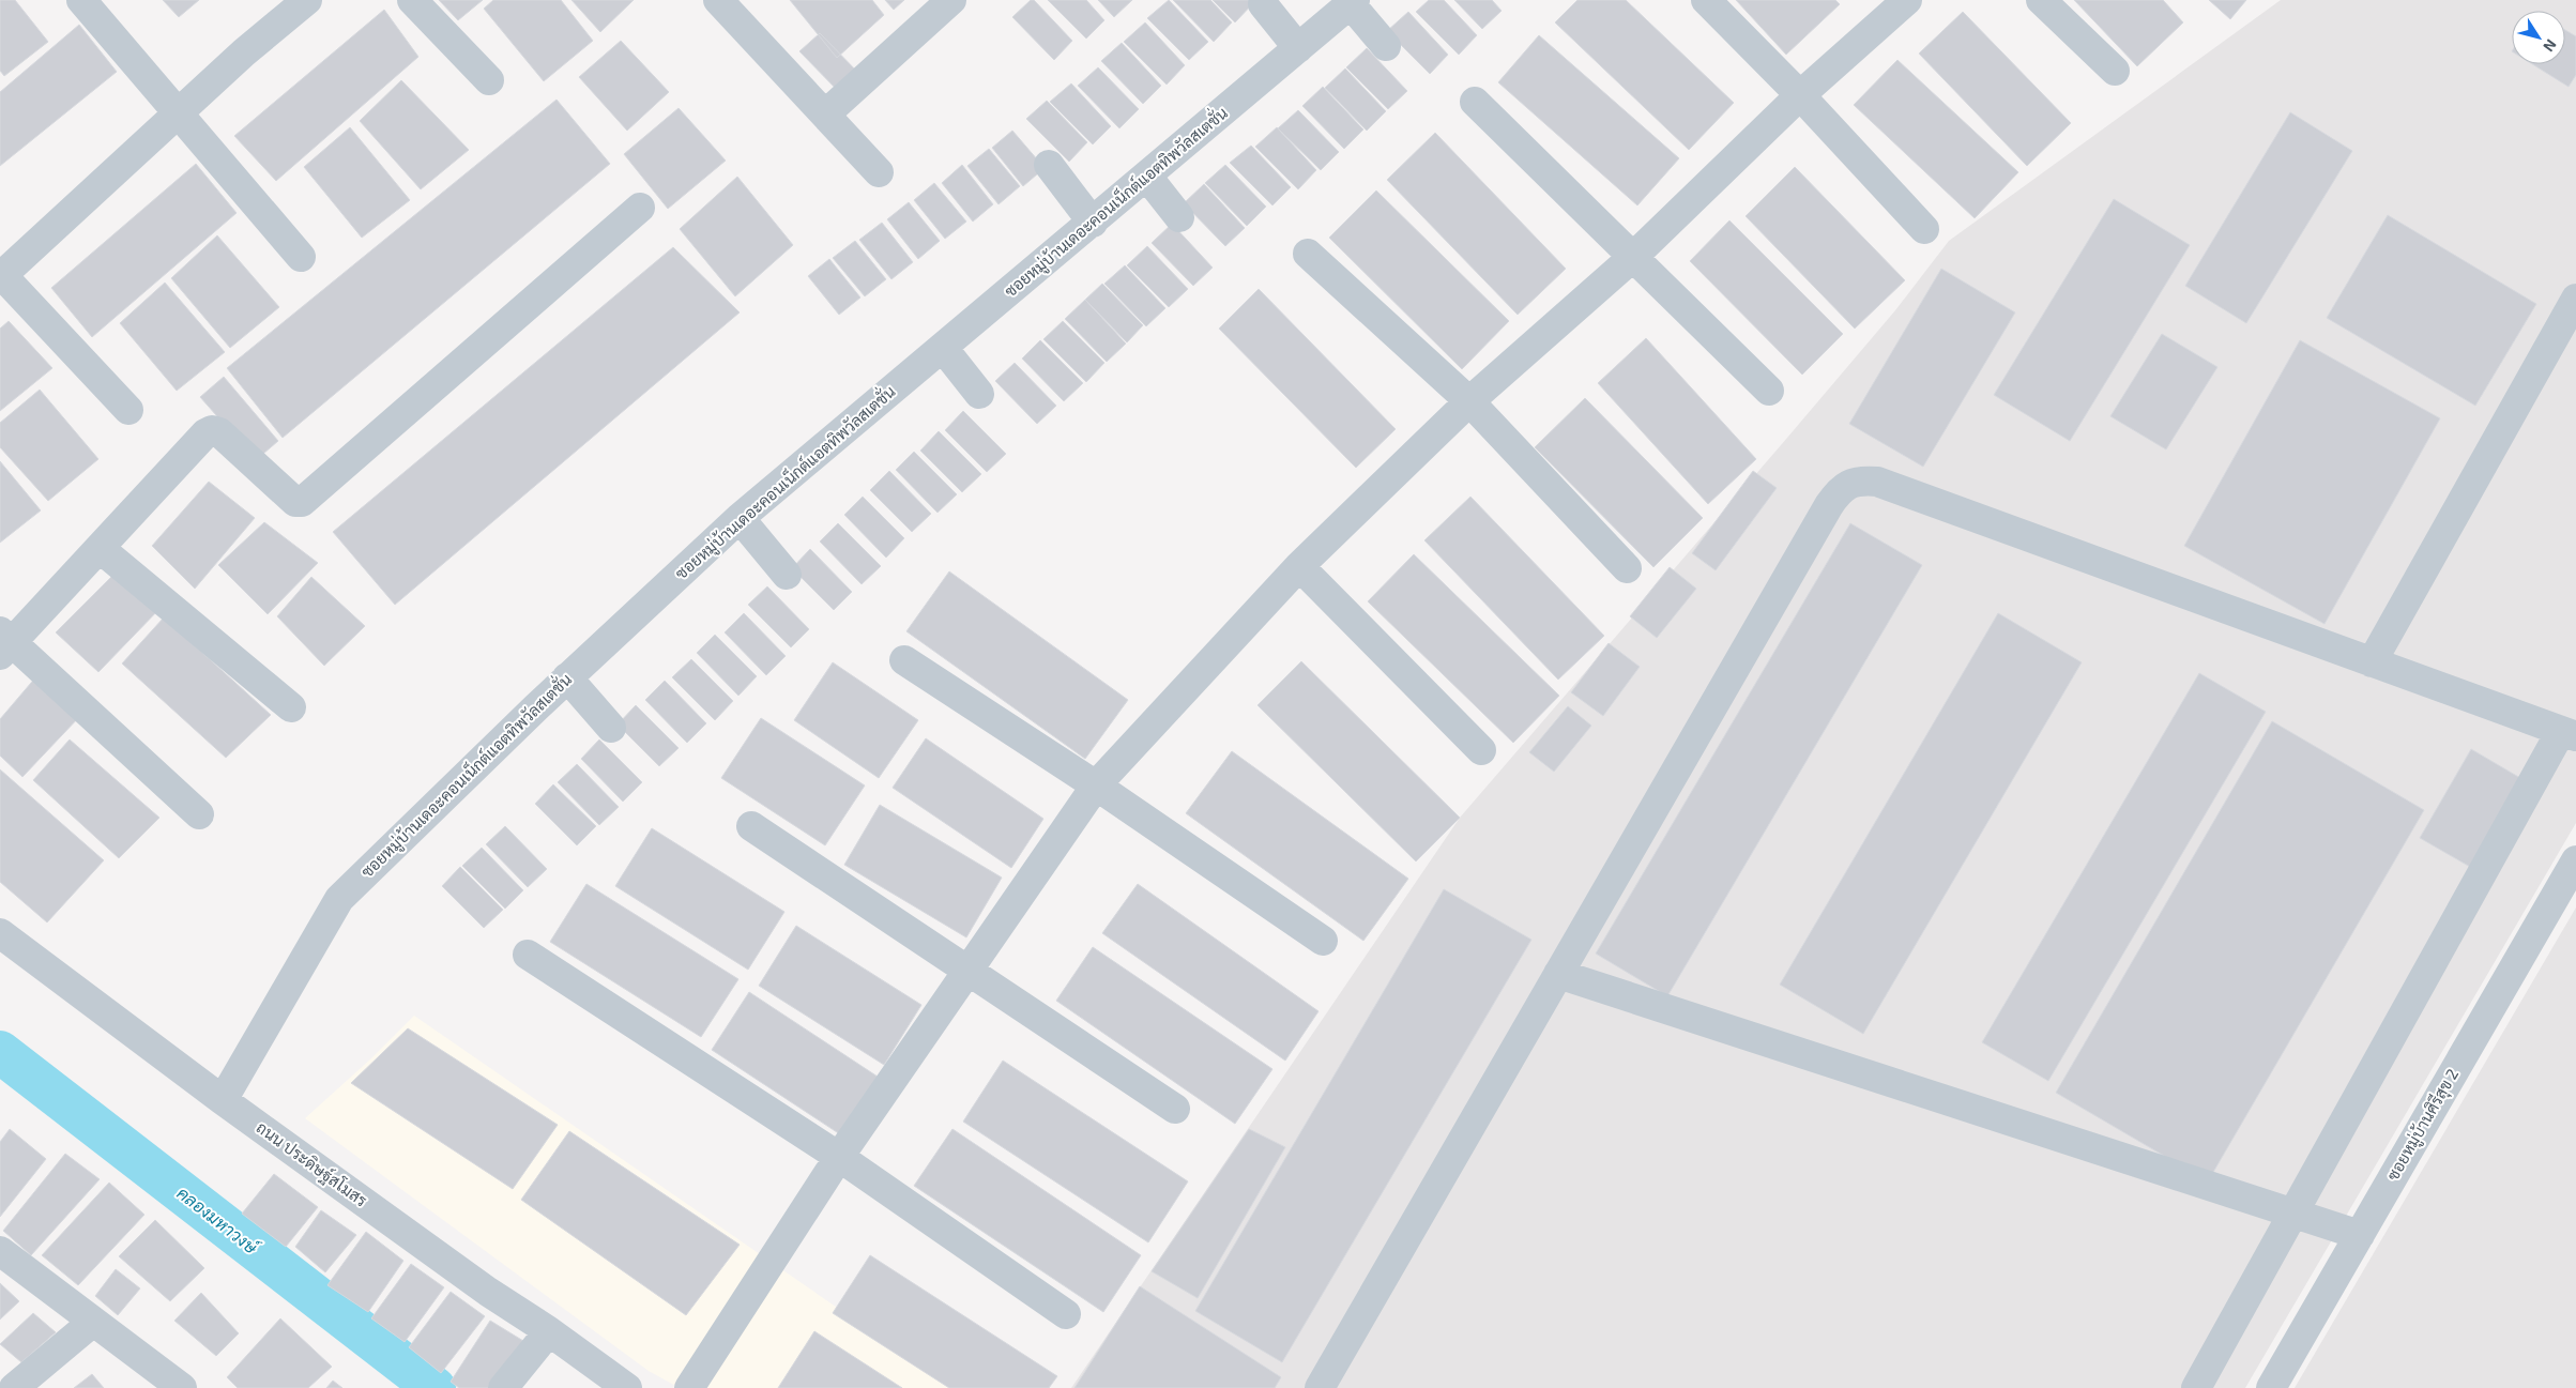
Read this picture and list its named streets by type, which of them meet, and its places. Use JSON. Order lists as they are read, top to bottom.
{
  "streets": {
    "street": ["ซอยหมู่บ้านเดอะคอนเน็กต์แอตทิพวัลสเตชั่น", "ซอยหมู่บ้านศิรีสุข 2", "ถนน ประดิษฐ์สโมสร"]
  },
  "crossings": [
    ["ซอยหมู่บ้านเดอะคอนเน็กต์แอตทิพวัลสเตชั่น", "ถนน ประดิษฐ์สโมสร"]
  ],
  "water": ["คลองมหาวงษ์"],
  "north": "bottom right"
}
